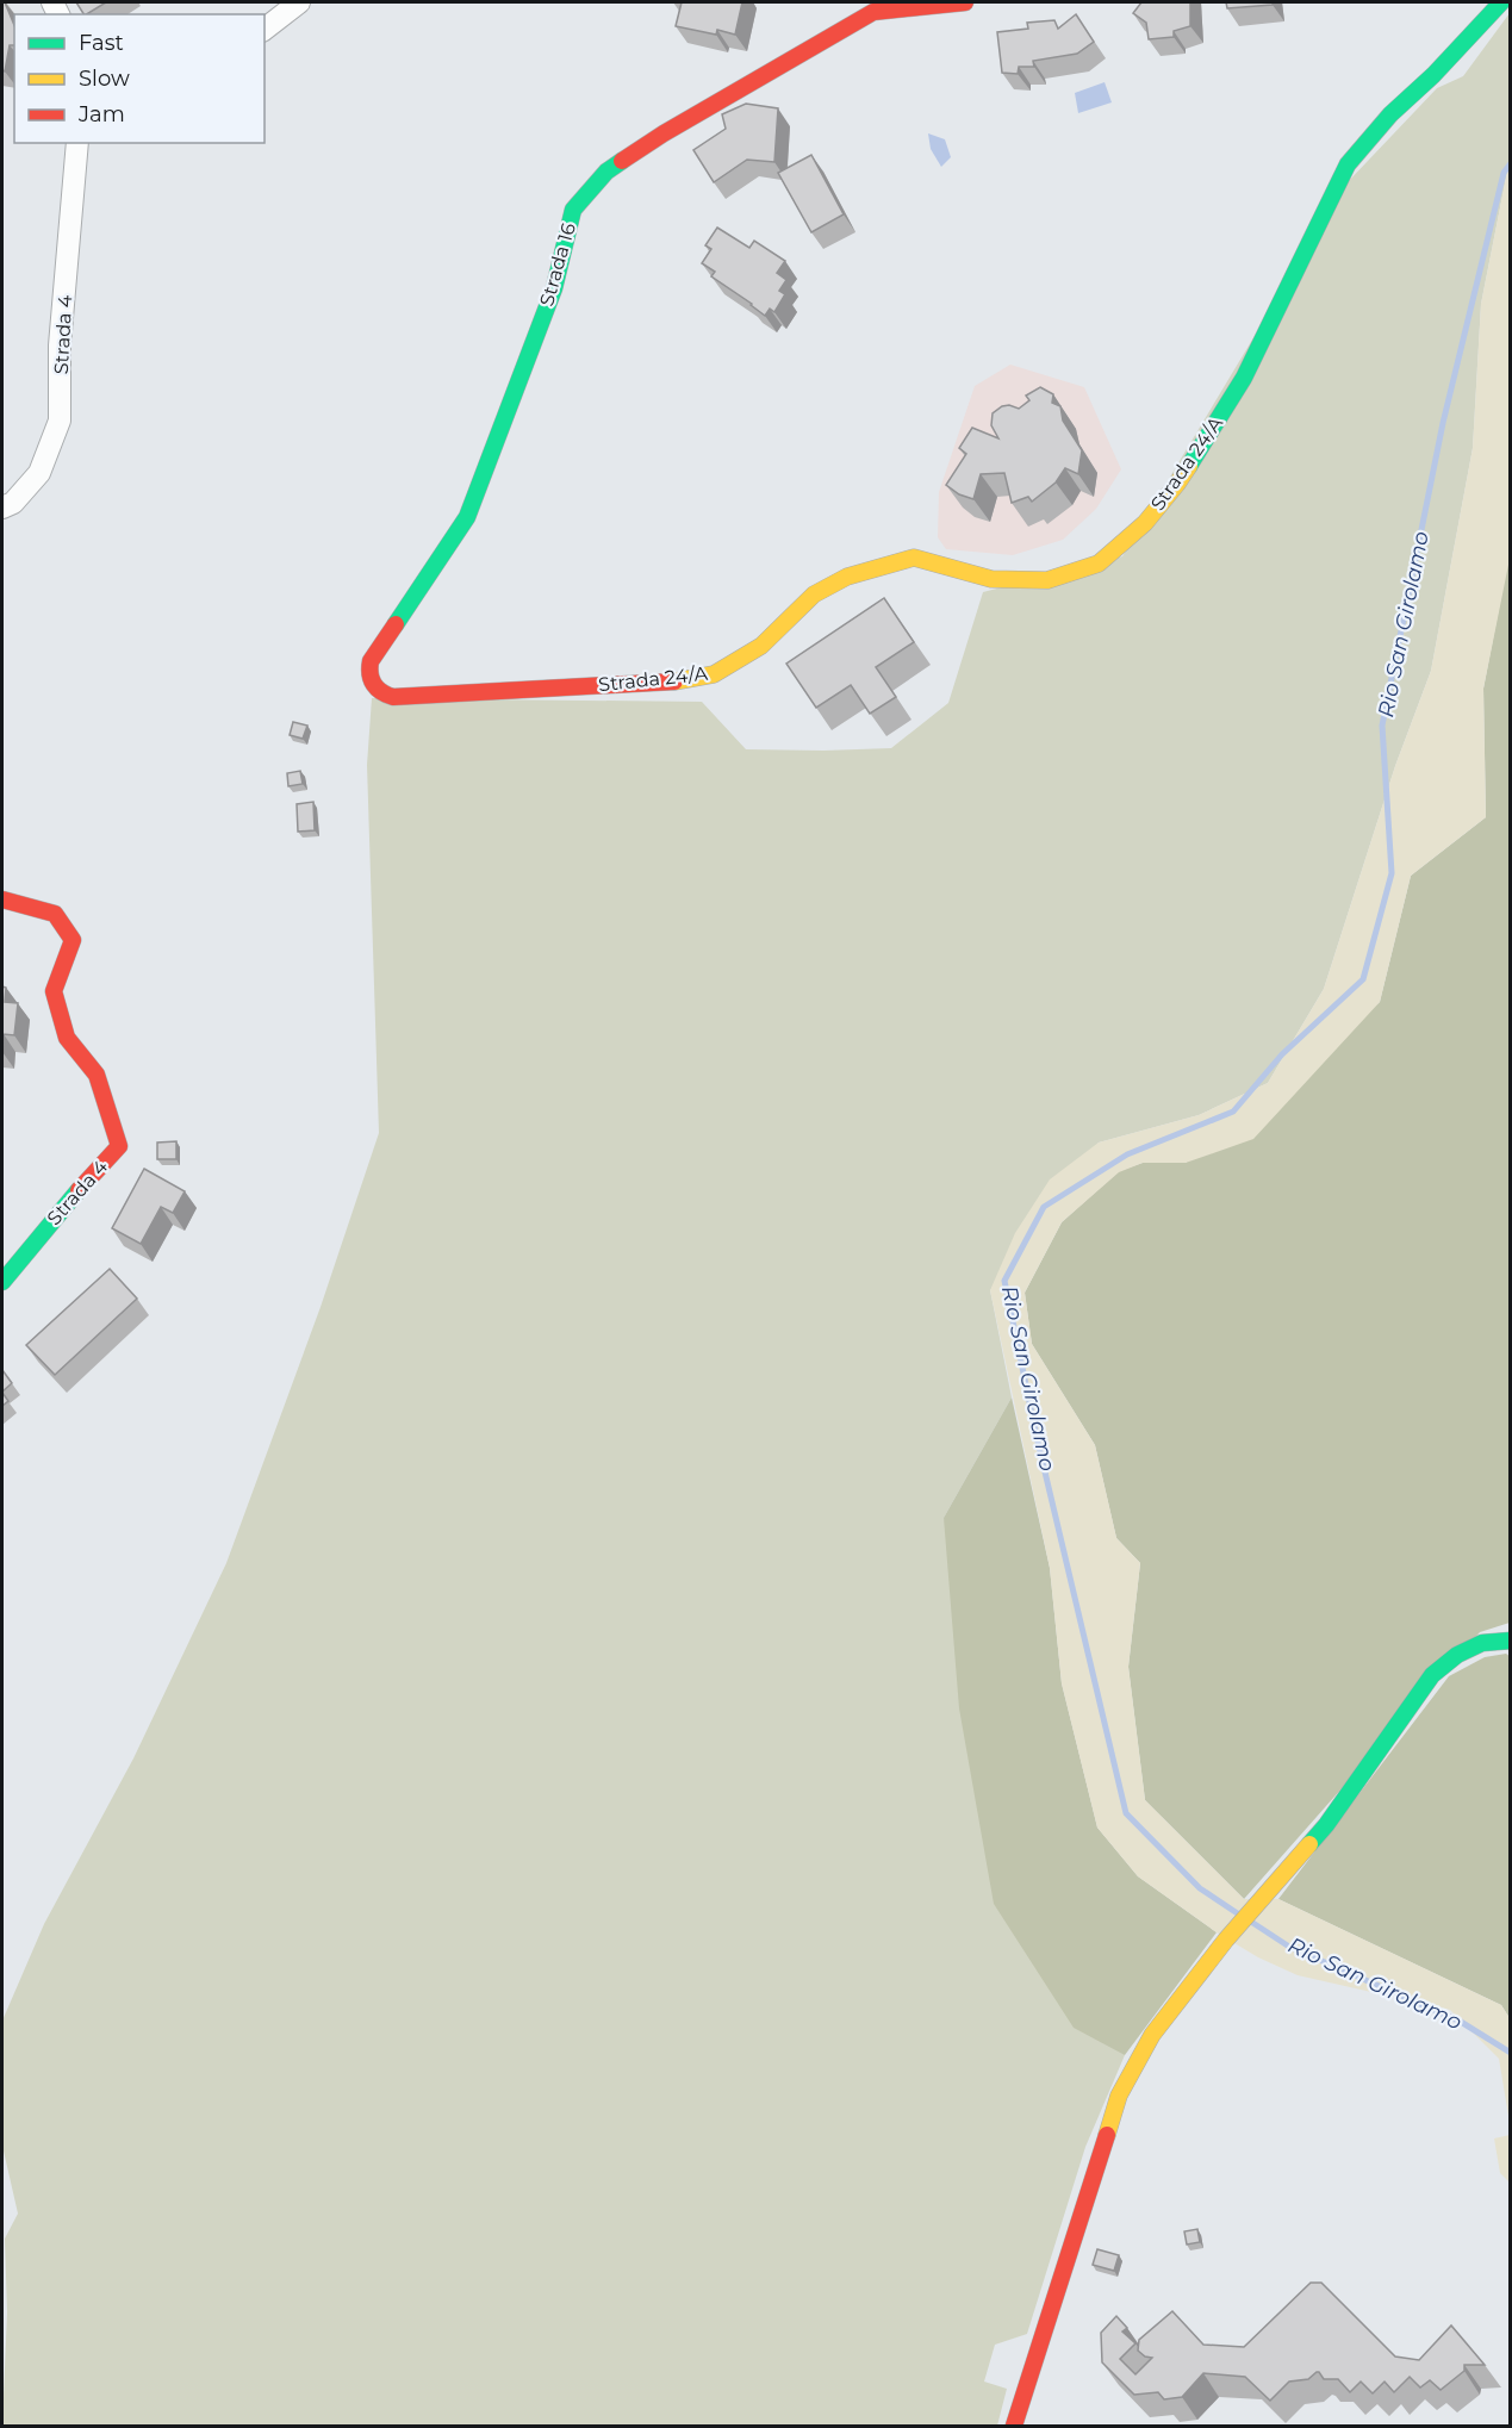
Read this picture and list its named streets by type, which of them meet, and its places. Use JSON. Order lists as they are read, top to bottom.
{
  "streets": {
    "street": ["Strada 16", "Strada 4", "Strada 24/A"]
  },
  "crossings": [
    ["Strada 16", "Strada 24/A"]
  ],
  "water": ["Rio San Girolamo"],
  "legend": ["Fast", "Slow", "Jam"]
}
